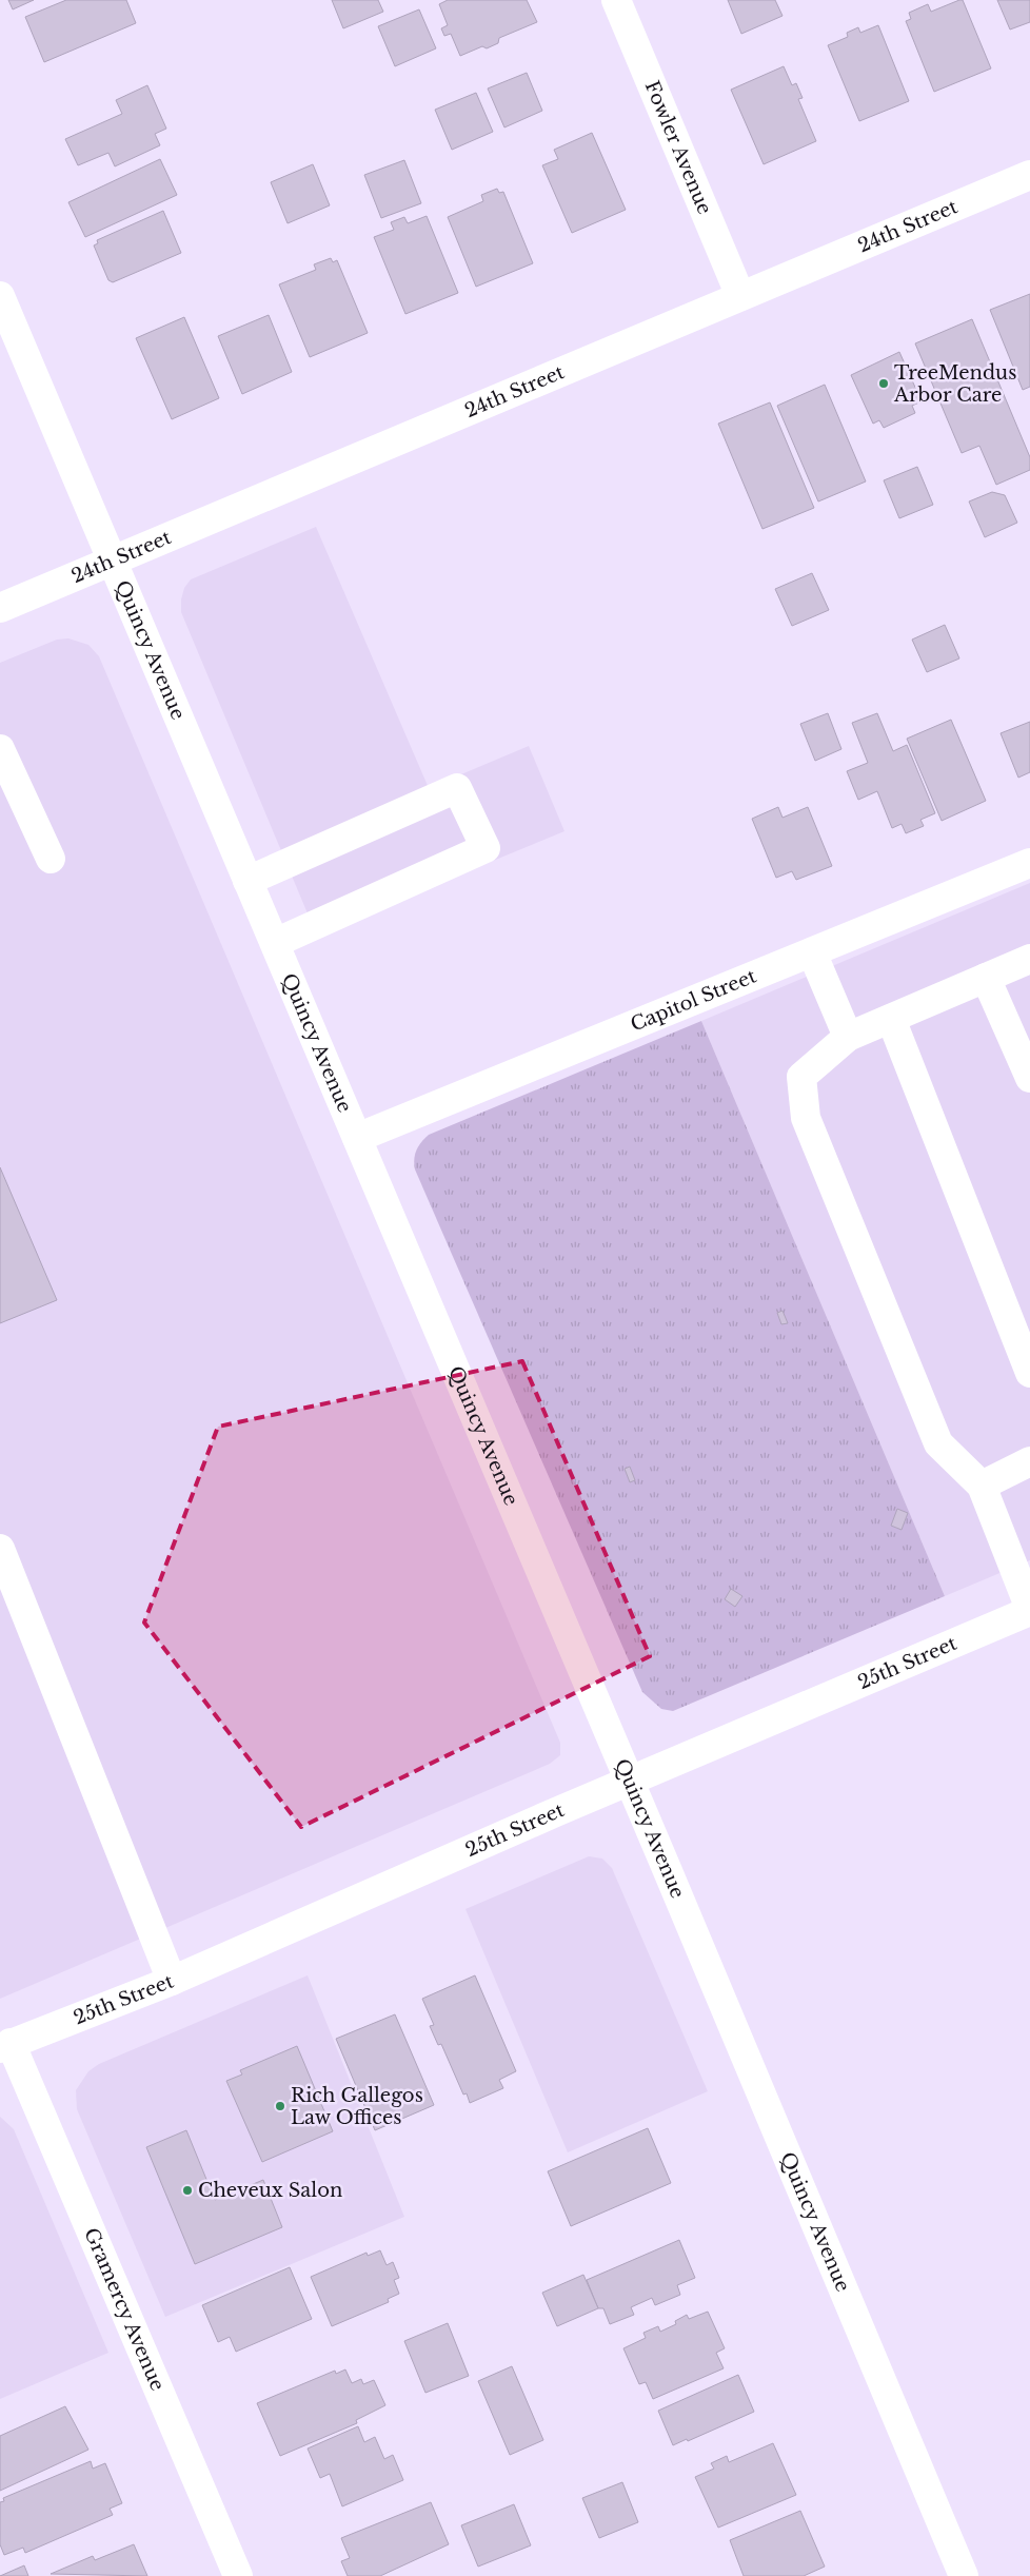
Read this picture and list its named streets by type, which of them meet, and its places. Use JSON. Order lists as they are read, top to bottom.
{
  "streets": {
    "street": [
      "Fowler Avenue",
      "24th Street",
      "Quincy Avenue",
      "Capitol Street",
      "25th Street",
      "Gramercy Avenue"
    ]
  },
  "crossings": [
    ["Fowler Avenue", "24th Street"],
    ["24th Street", "Quincy Avenue"],
    ["Quincy Avenue", "Capitol Street"],
    ["Quincy Avenue", "25th Street"],
    ["25th Street", "Gramercy Avenue"]
  ],
  "places": ["TreeMendus Arbor Care", "Rich Gallegos Law Offices", "Cheveux Salon"]
}
